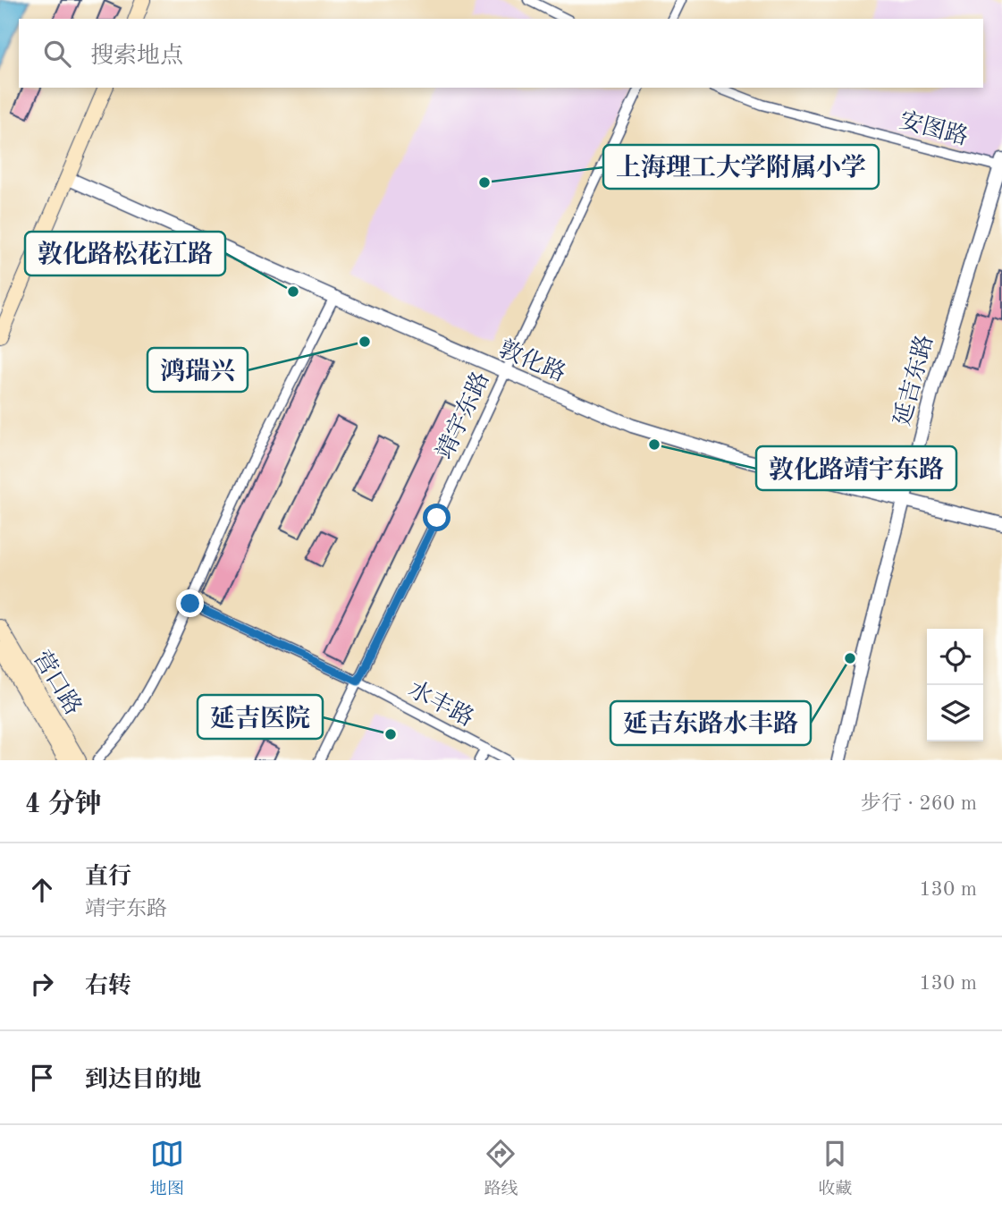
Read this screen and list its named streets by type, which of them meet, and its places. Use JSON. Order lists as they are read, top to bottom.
{
  "streets": {
    "main road": ["营口路"],
    "street": [
      "安图路",
      "敦化路",
      "延吉东路",
      "靖宇东路",
      "水丰路"
    ]
  },
  "crossings": [
    ["安图路", "延吉东路"],
    ["敦化路", "延吉东路"],
    ["敦化路", "靖宇东路"],
    ["靖宇东路", "水丰路"]
  ],
  "places": [
    "上海理工大学附属小学",
    "敦化路松花江路",
    "鸿瑞兴",
    "敦化路靖宇东路",
    "延吉东路水丰路",
    "延吉医院"
  ],
  "page": {
    "search": "搜索地点",
    "heading": ["4 分钟", "步行 · 260 m"],
    "list": [
      ["直行", "靖宇东路", "130 m"],
      ["右转", "130 m"],
      "到达目的地"
    ],
    "nav": ["地图", "路线", "收藏"]
  }
}
